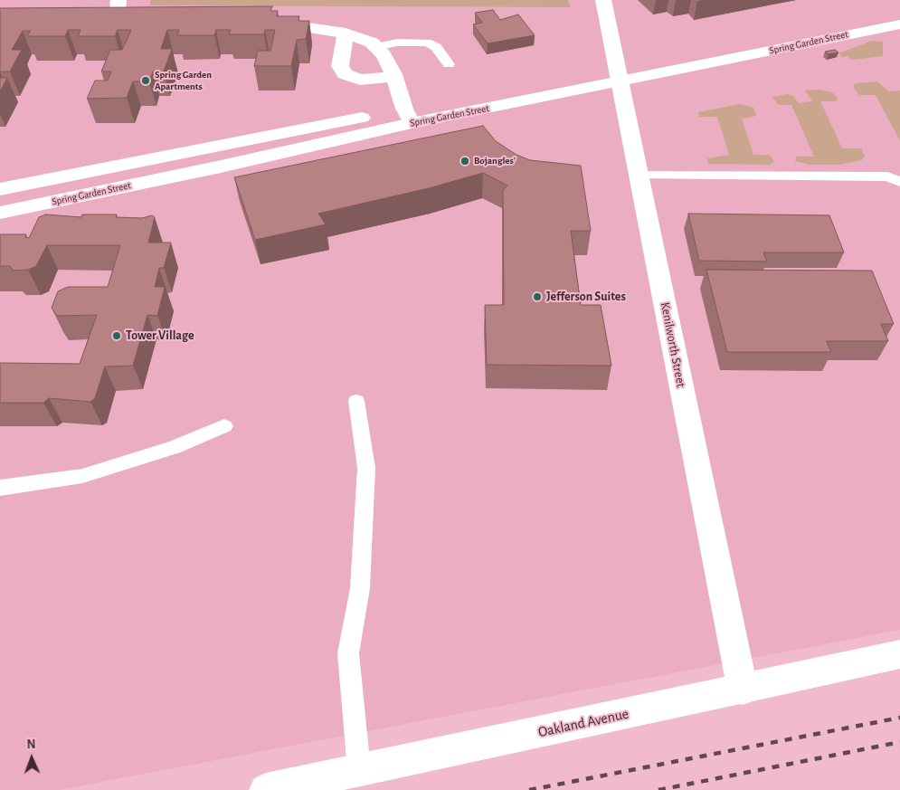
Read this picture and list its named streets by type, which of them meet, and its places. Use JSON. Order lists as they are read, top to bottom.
{
  "streets": {
    "main road": ["Spring Garden Street", "Kenilworth Street", "Oakland Avenue"]
  },
  "crossings": [
    ["Spring Garden Street", "Kenilworth Street"],
    ["Kenilworth Street", "Oakland Avenue"]
  ],
  "places": [
    "Spring Garden Apartments",
    "Bojangles'",
    "Jefferson Suites",
    "Tower Village"
  ],
  "north": "top"
}
